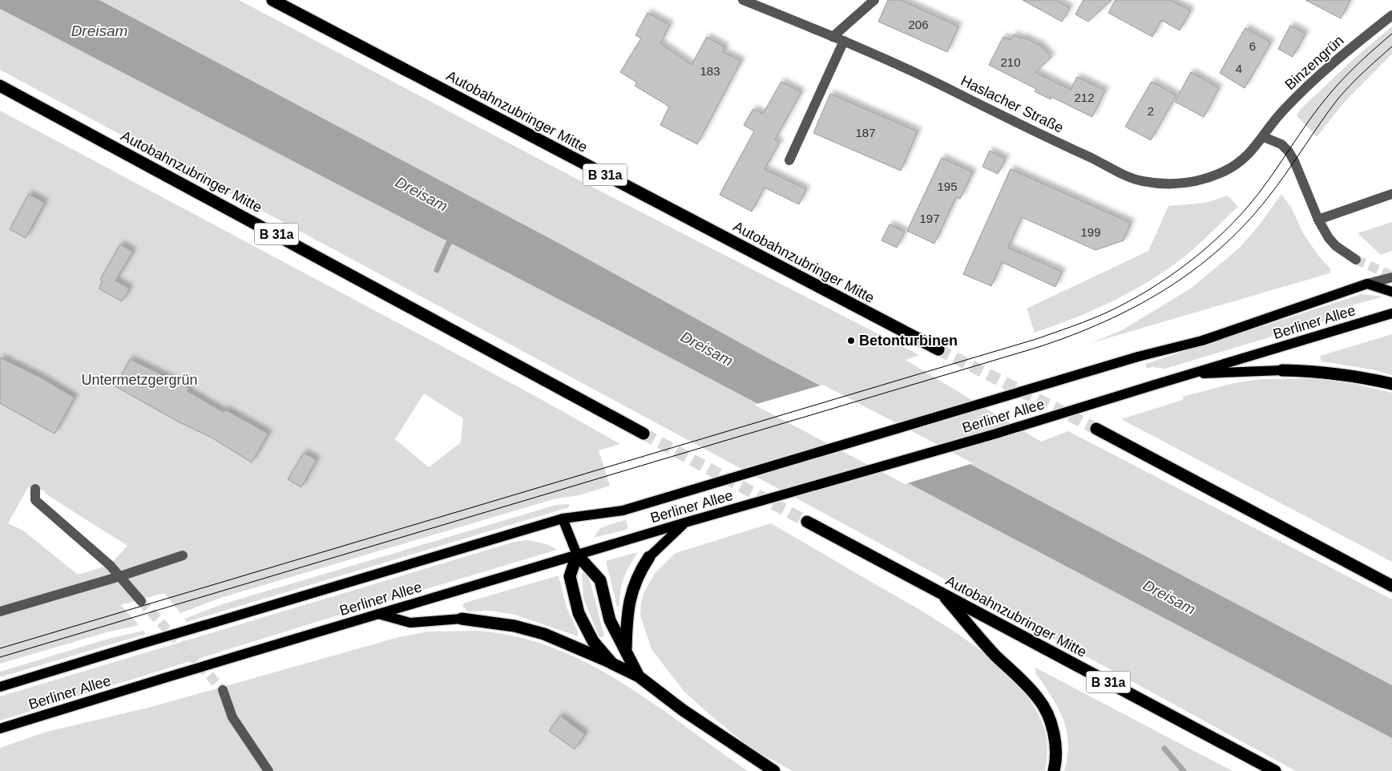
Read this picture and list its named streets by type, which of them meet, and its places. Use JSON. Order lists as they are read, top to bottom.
{
  "streets": {
    "highway": ["Autobahnzubringer Mitte", "B 31a"],
    "main road": ["Berliner Allee"],
    "street": ["Binzengrün", "Haslacher Straße"]
  },
  "crossings": [
    ["Binzengrün", "Haslacher Straße"]
  ],
  "water": ["Dreisam"],
  "parks": ["Untermetzgergrün"],
  "places": ["Betonturbinen"],
  "house_numbers": [
    "206",
    "6",
    "210",
    "4",
    "183",
    "212",
    "2",
    "187",
    "195",
    "197",
    "199"
  ]
}
